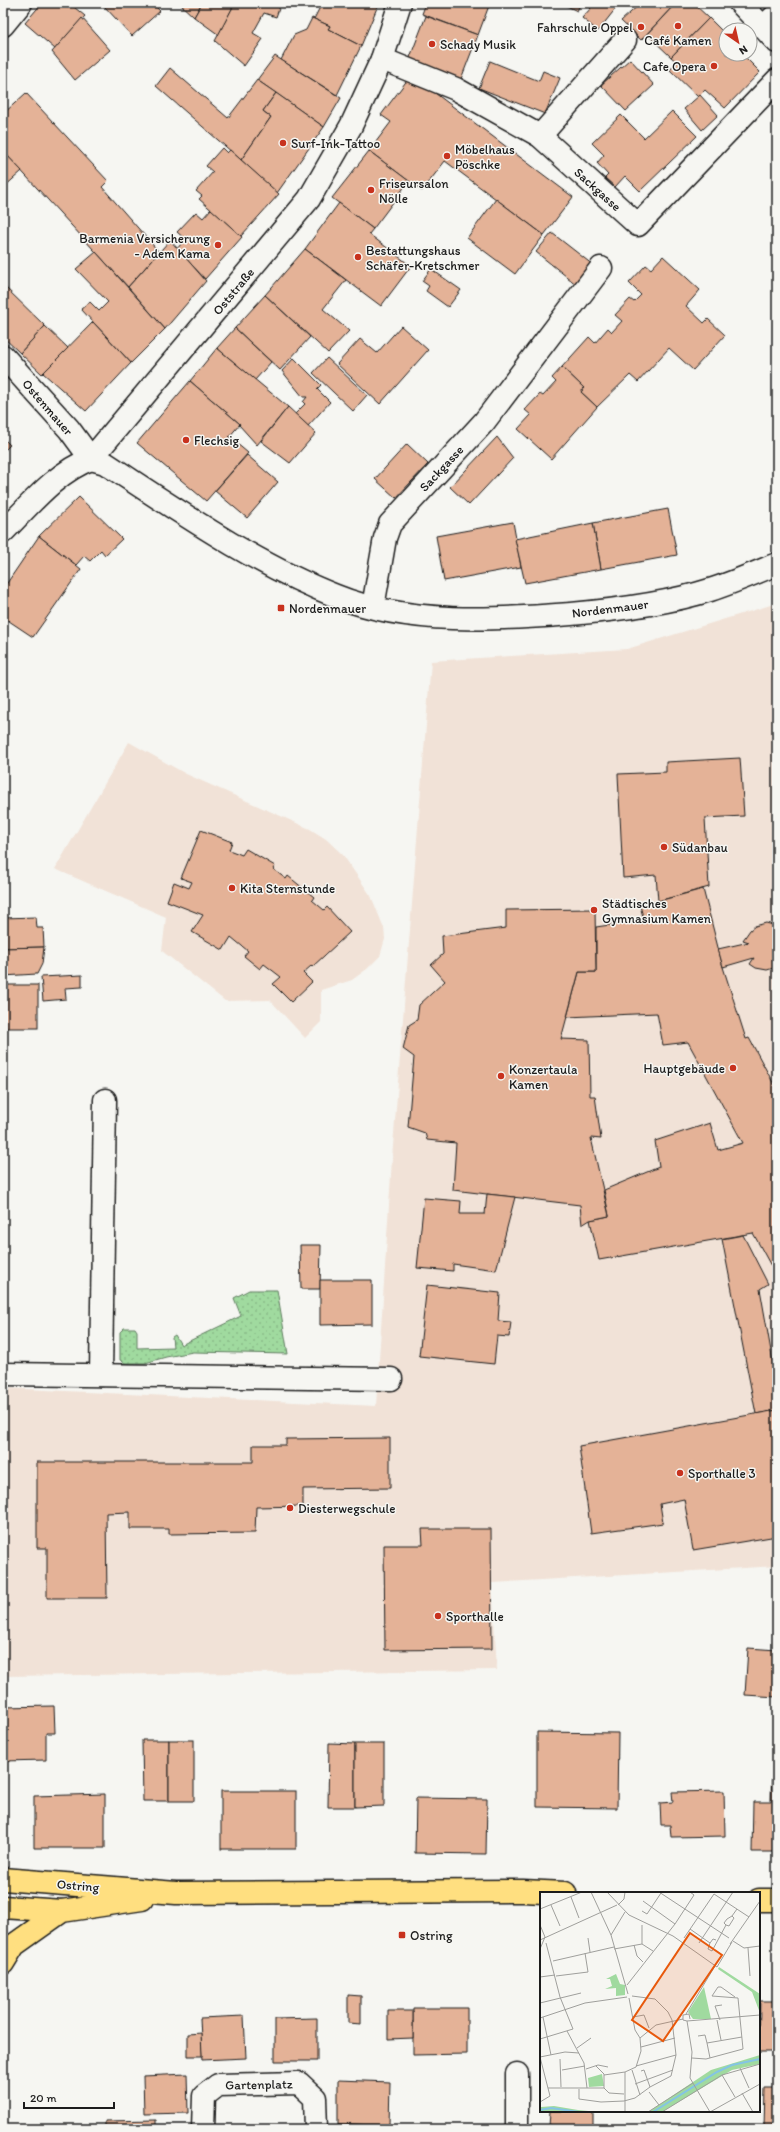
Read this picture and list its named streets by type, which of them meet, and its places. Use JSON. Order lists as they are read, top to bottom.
{
  "streets": {
    "main road": ["Ostring"],
    "street": [
      "Sackgasse",
      "Oststraße",
      "Ostenmauer",
      "Nordenmauer",
      "Gartenplatz"
    ]
  },
  "crossings": [
    ["Sackgasse", "Oststraße"],
    ["Sackgasse", "Nordenmauer"],
    ["Oststraße", "Ostenmauer"],
    ["Oststraße", "Nordenmauer"],
    ["Ostenmauer", "Nordenmauer"]
  ],
  "places": {
    "other": [
      "Café Kamen",
      "Fahrschule Oppel",
      "Schady Musik",
      "Cafe Opera",
      "Surf-Ink-Tattoo",
      "Möbelhaus Pöschke",
      "Friseursalon Nölle",
      "Barmenia Versicherung - Adem Kama",
      "Bestattungshaus Schäfer-Kretschmer",
      "Flechsig",
      "Südanbau",
      "Kita Sternstunde",
      "Städtisches Gymnasium Kamen",
      "Hauptgebäude",
      "Konzertaula Kamen",
      "Sporthalle 3",
      "Diesterwegschule",
      "Sporthalle"
    ],
    "transit": ["Nordenmauer", "Ostring"]
  },
  "scale_bar": "20 m",
  "north": "bottom right"
}
